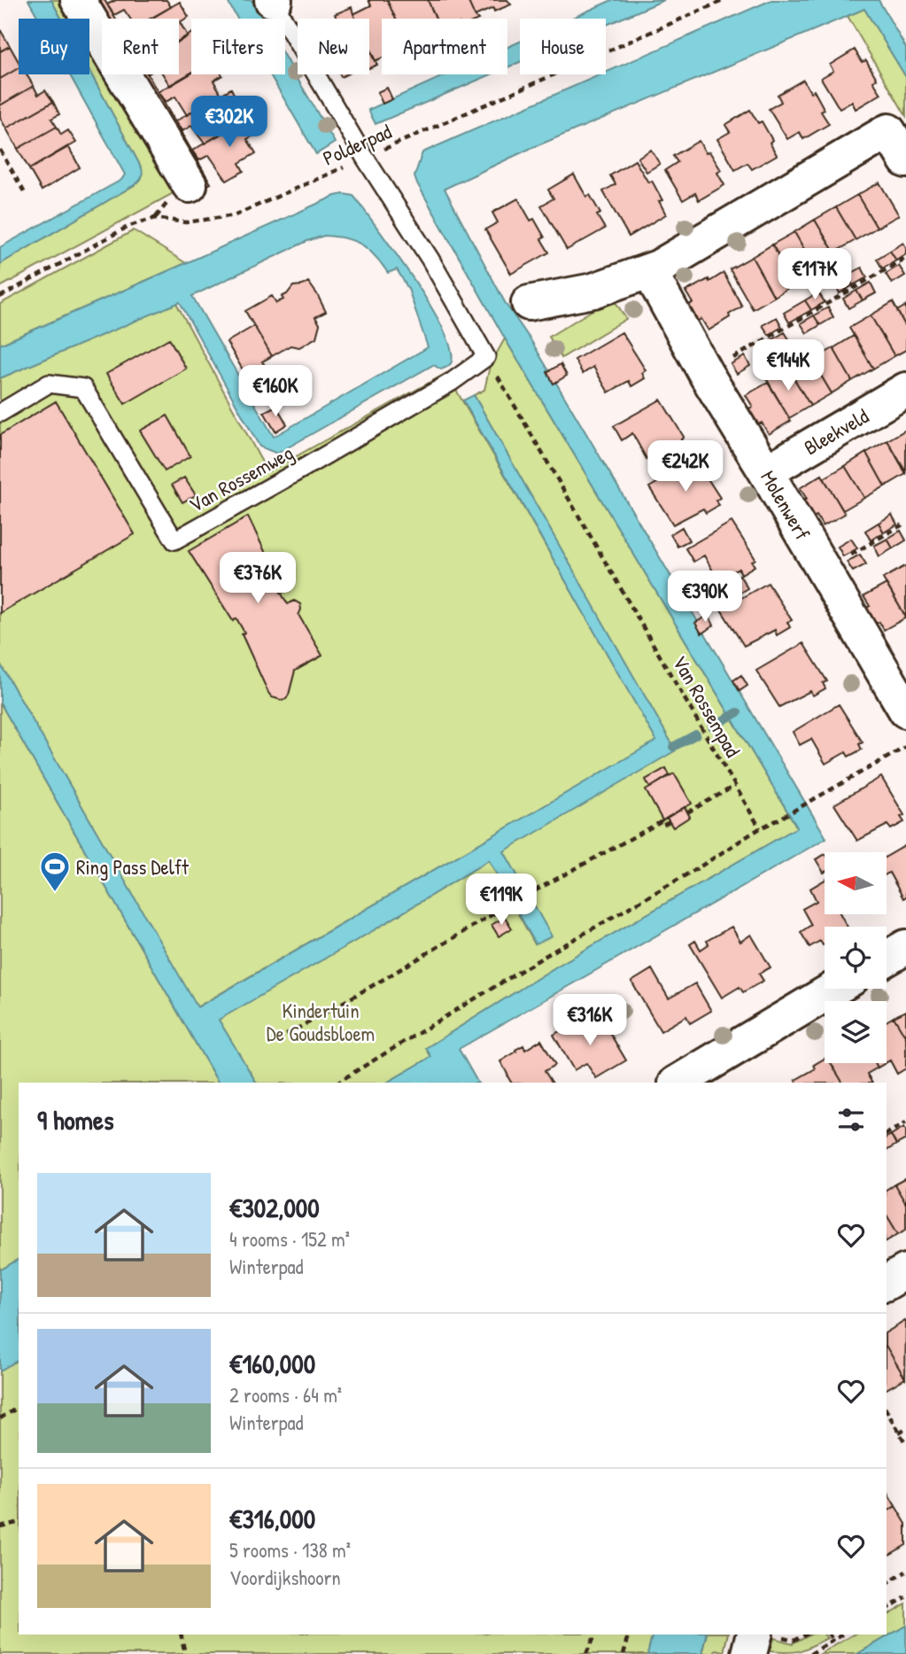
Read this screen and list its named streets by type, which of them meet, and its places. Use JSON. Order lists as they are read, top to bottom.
{
  "streets": {
    "street": ["Bleekveld", "Molenwerf"],
    "lane": ["Van Rossemweg"],
    "path": ["Polderpad", "Van Rossempad"]
  },
  "crossings": [
    ["Bleekveld", "Molenwerf"],
    ["Van Rossemweg", "Van Rossempad"]
  ],
  "parks": ["Kindertuin De Goudsbloem"],
  "places": {
    "sports": ["Ring Pass Delft"]
  },
  "north": "left",
  "page": {
    "chip": [
      "Buy",
      "Rent",
      "Filters",
      "New",
      "Apartment",
      "House"
    ],
    "price": [
      "€302K",
      "€117K",
      "€144K",
      "€160K",
      "€242K",
      "€376K",
      "€390K",
      "€119K",
      "€316K"
    ],
    "heading": "9 homes",
    "list": [
      {
        "name": "€302,000",
        "note": "4 rooms · 152 m² · Winterpad"
      },
      {
        "name": "€160,000",
        "note": "2 rooms · 64 m² · Winterpad"
      },
      {
        "name": "€316,000",
        "note": "5 rooms · 138 m² · Voordijkshoorn"
      }
    ]
  }
}
